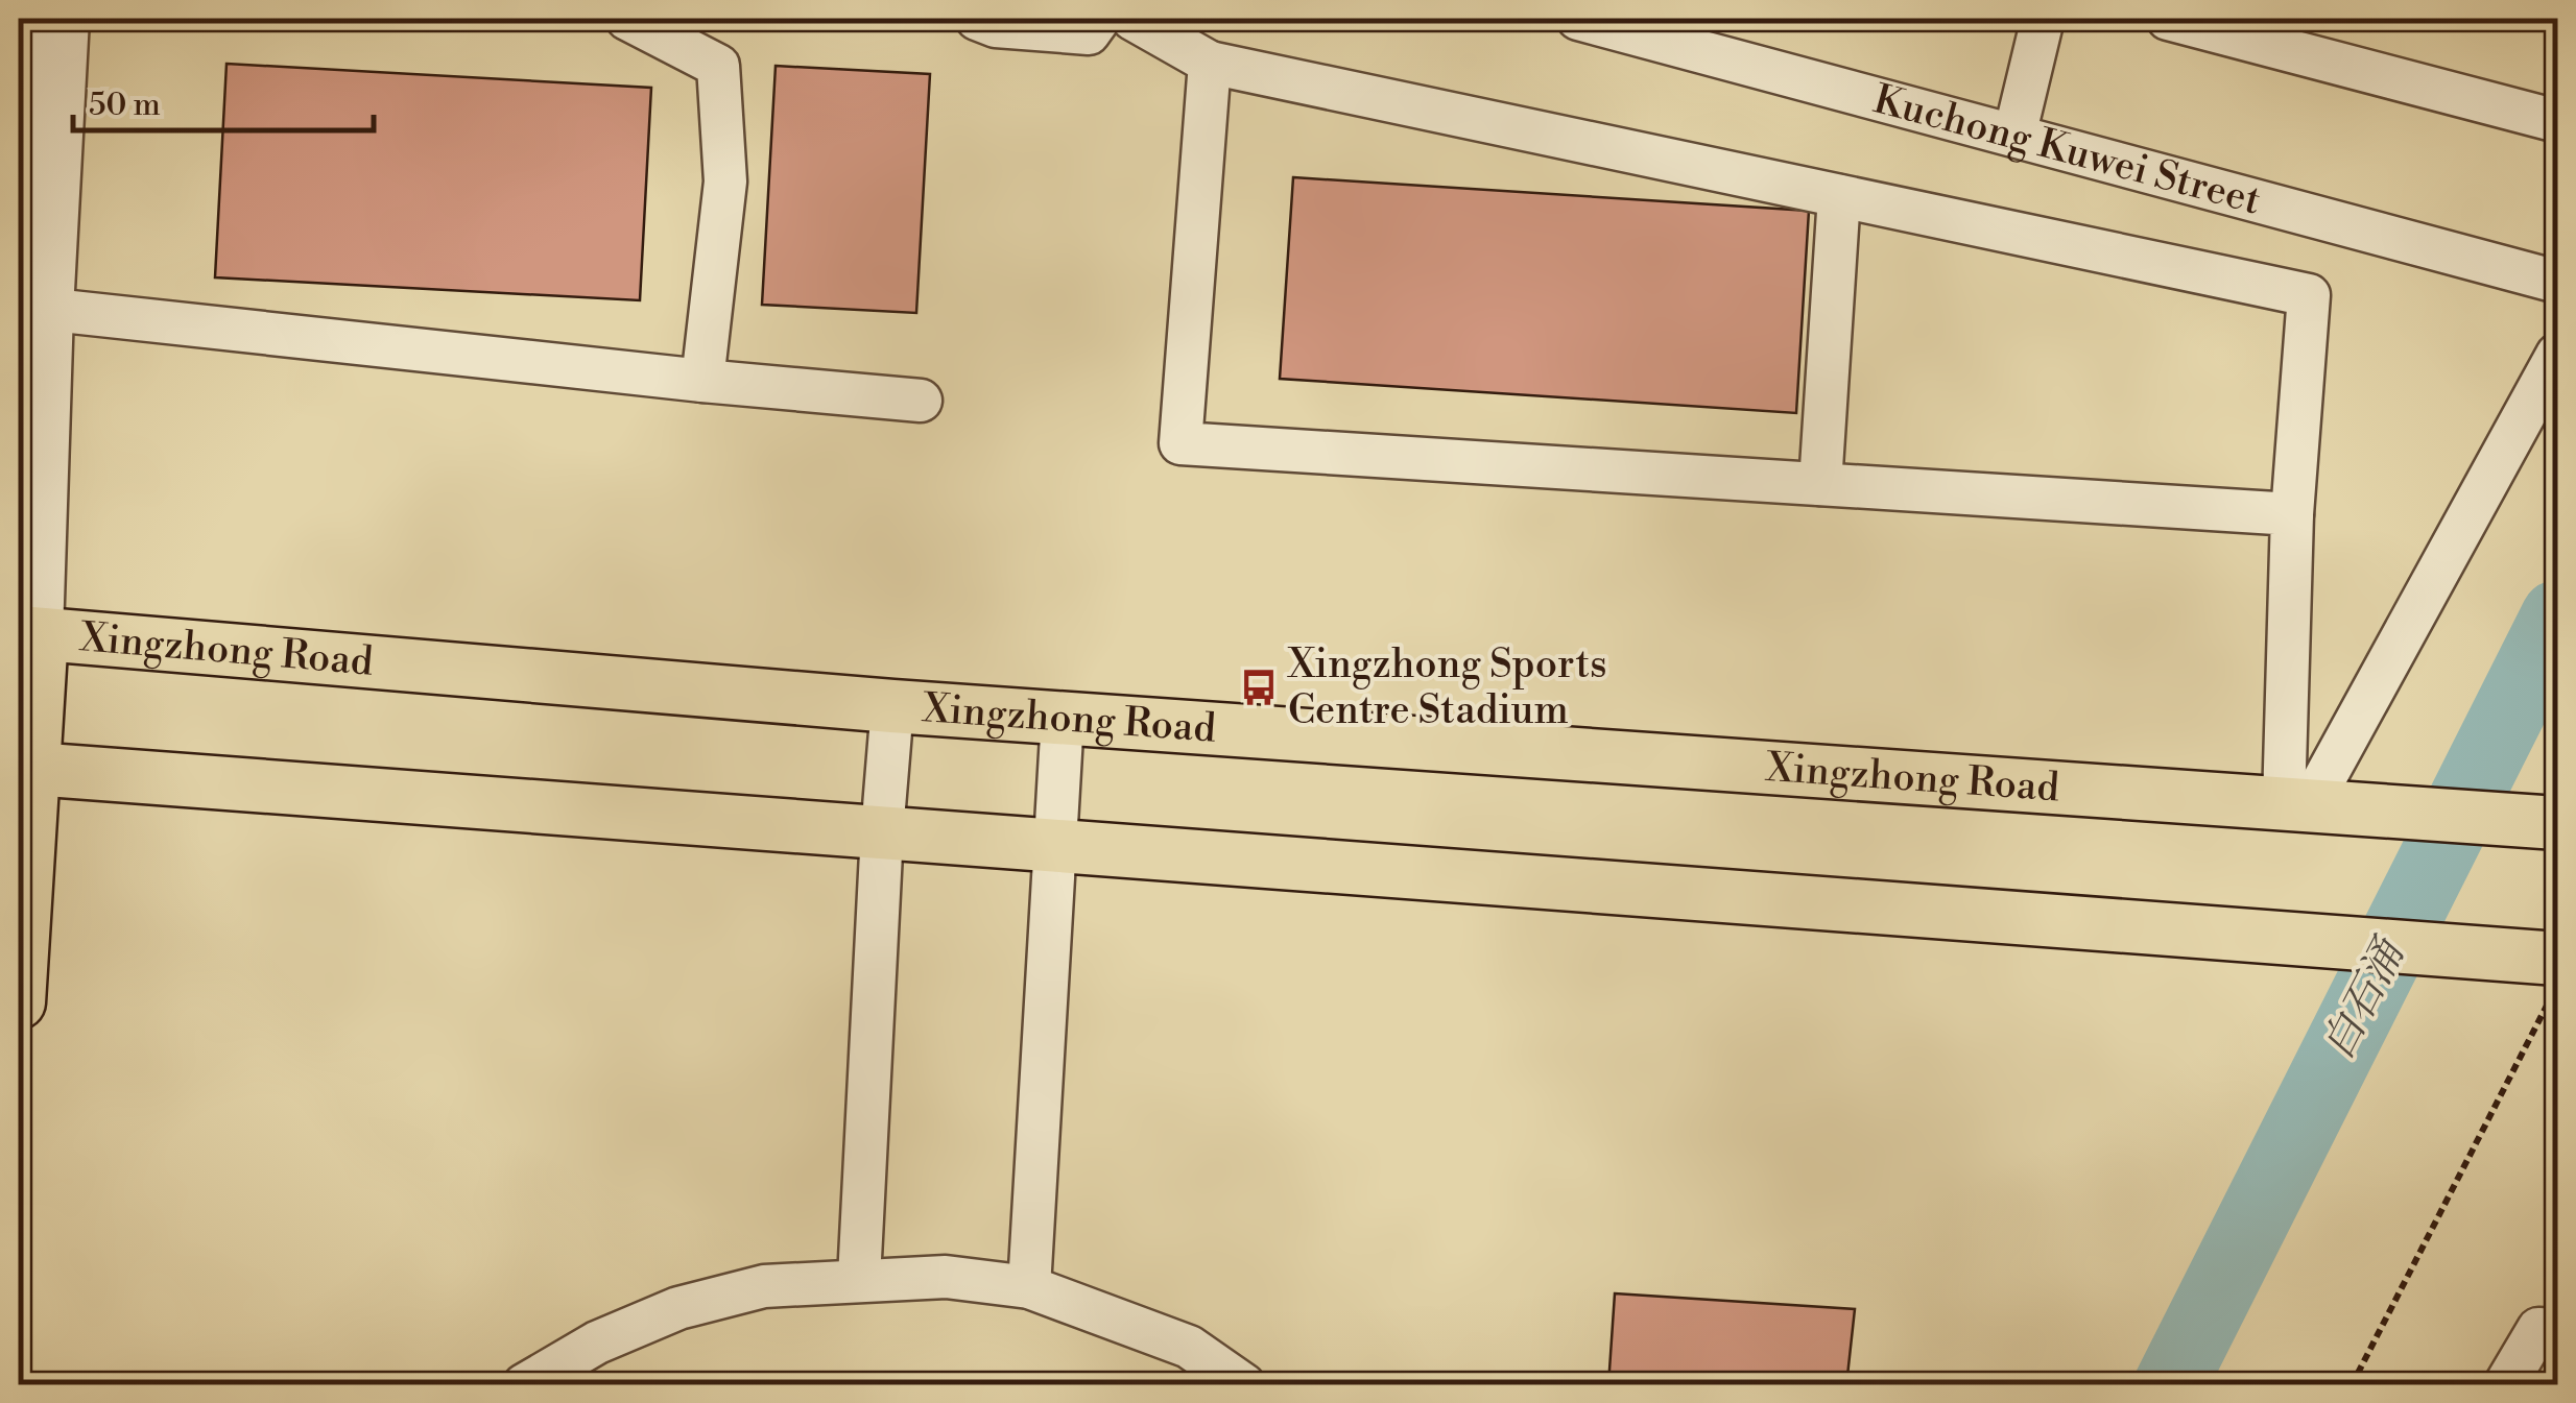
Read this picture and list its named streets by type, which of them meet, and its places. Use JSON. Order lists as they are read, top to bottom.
{
  "streets": {
    "main road": ["Xingzhong Road"],
    "street": ["Kuchong Kuwei Street"]
  },
  "water": ["白石涌"],
  "places": {
    "bus stop": ["Xingzhong Sports Centre Stadium"]
  },
  "scale_bar": "50 m"
}
